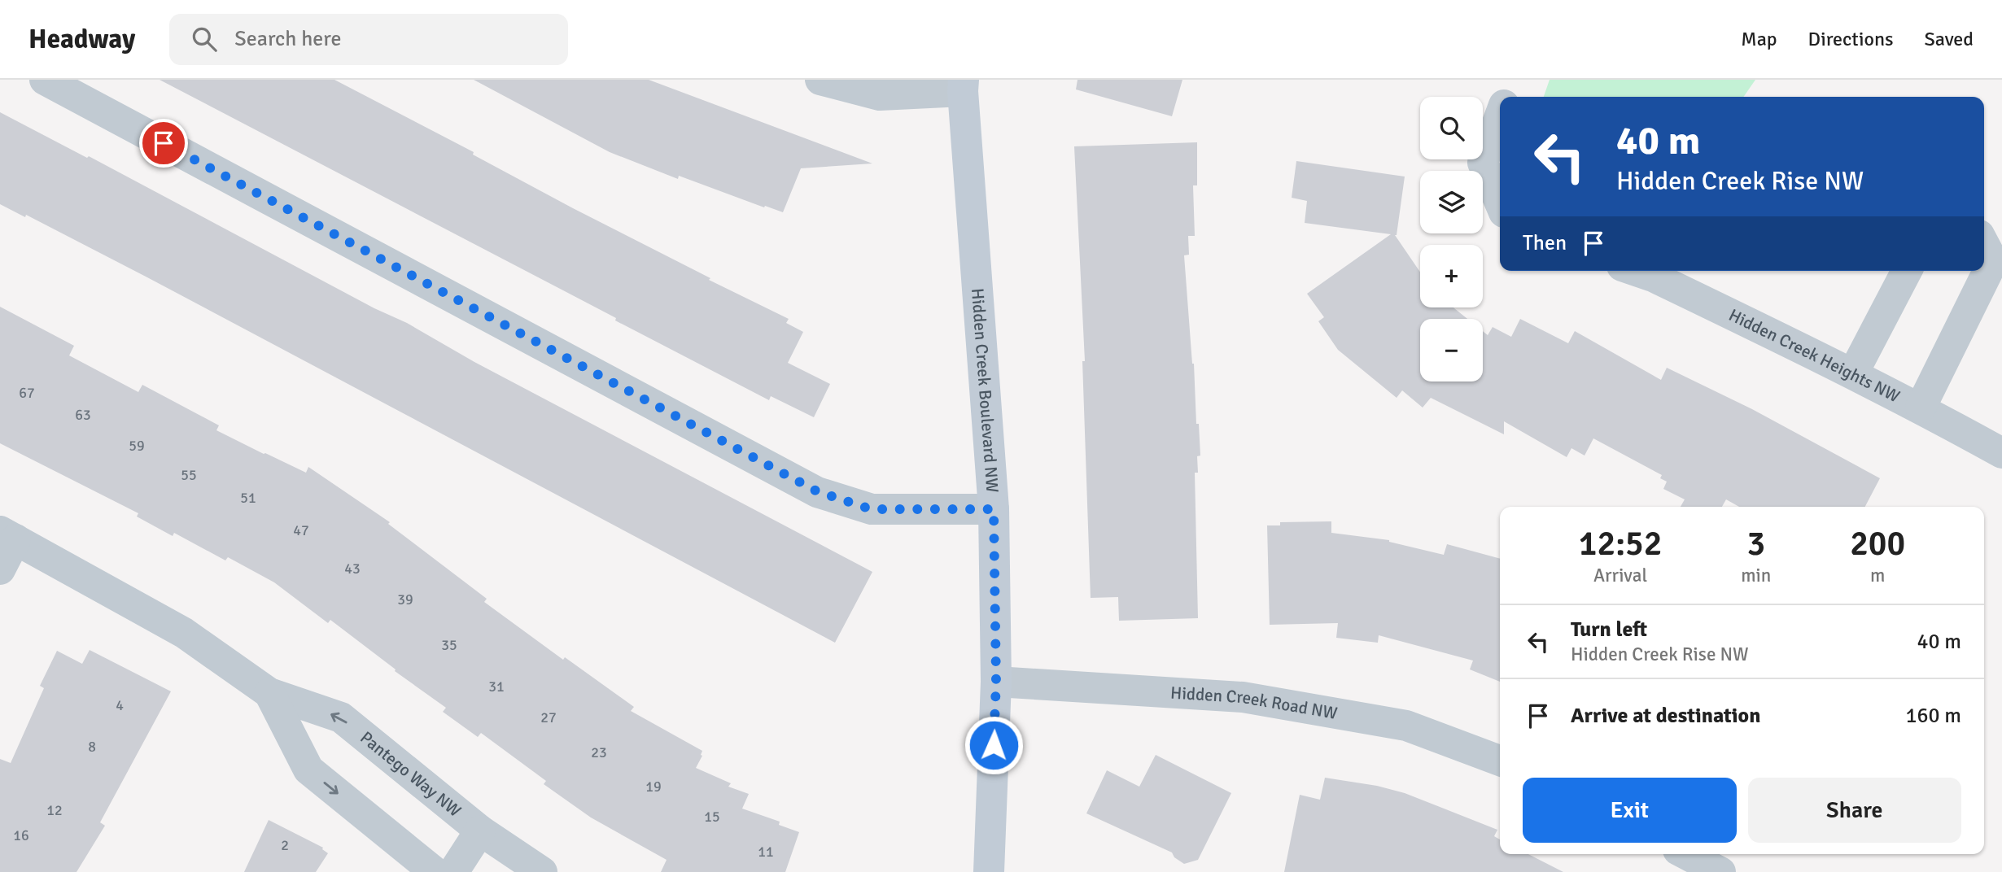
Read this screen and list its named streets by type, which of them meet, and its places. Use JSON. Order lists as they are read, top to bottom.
{
  "streets": {
    "street": [
      "Hidden Creek Heights NW",
      "Hidden Creek Boulevard NW",
      "Hidden Creek Road NW",
      "Pantego Way NW"
    ]
  },
  "crossings": [
    ["Hidden Creek Boulevard NW", "Hidden Creek Road NW"]
  ],
  "house_numbers": [
    "67",
    "63",
    "59",
    "55",
    "51",
    "47",
    "43",
    "39",
    "35",
    "31",
    "4",
    "27",
    "8",
    "23",
    "19",
    "12",
    "15",
    "16",
    "2",
    "11"
  ],
  "page": {
    "header": "Headway",
    "search": "Search here",
    "nav": ["Map", "Directions", "Saved"],
    "map_buttons": ["+", "−"],
    "turn": ["40 m", "Hidden Creek Rise NW"],
    "then": "Then",
    "eta": [
      "12:52",
      "Arrival",
      "3",
      "min",
      "200",
      "m"
    ],
    "list": [
      {
        "name": "Turn left",
        "note": "Hidden Creek Rise NW",
        "value": "40 m"
      },
      {
        "name": "Arrive at destination",
        "value": "160 m"
      }
    ],
    "buttons": ["Exit", "Share"]
  }
}
